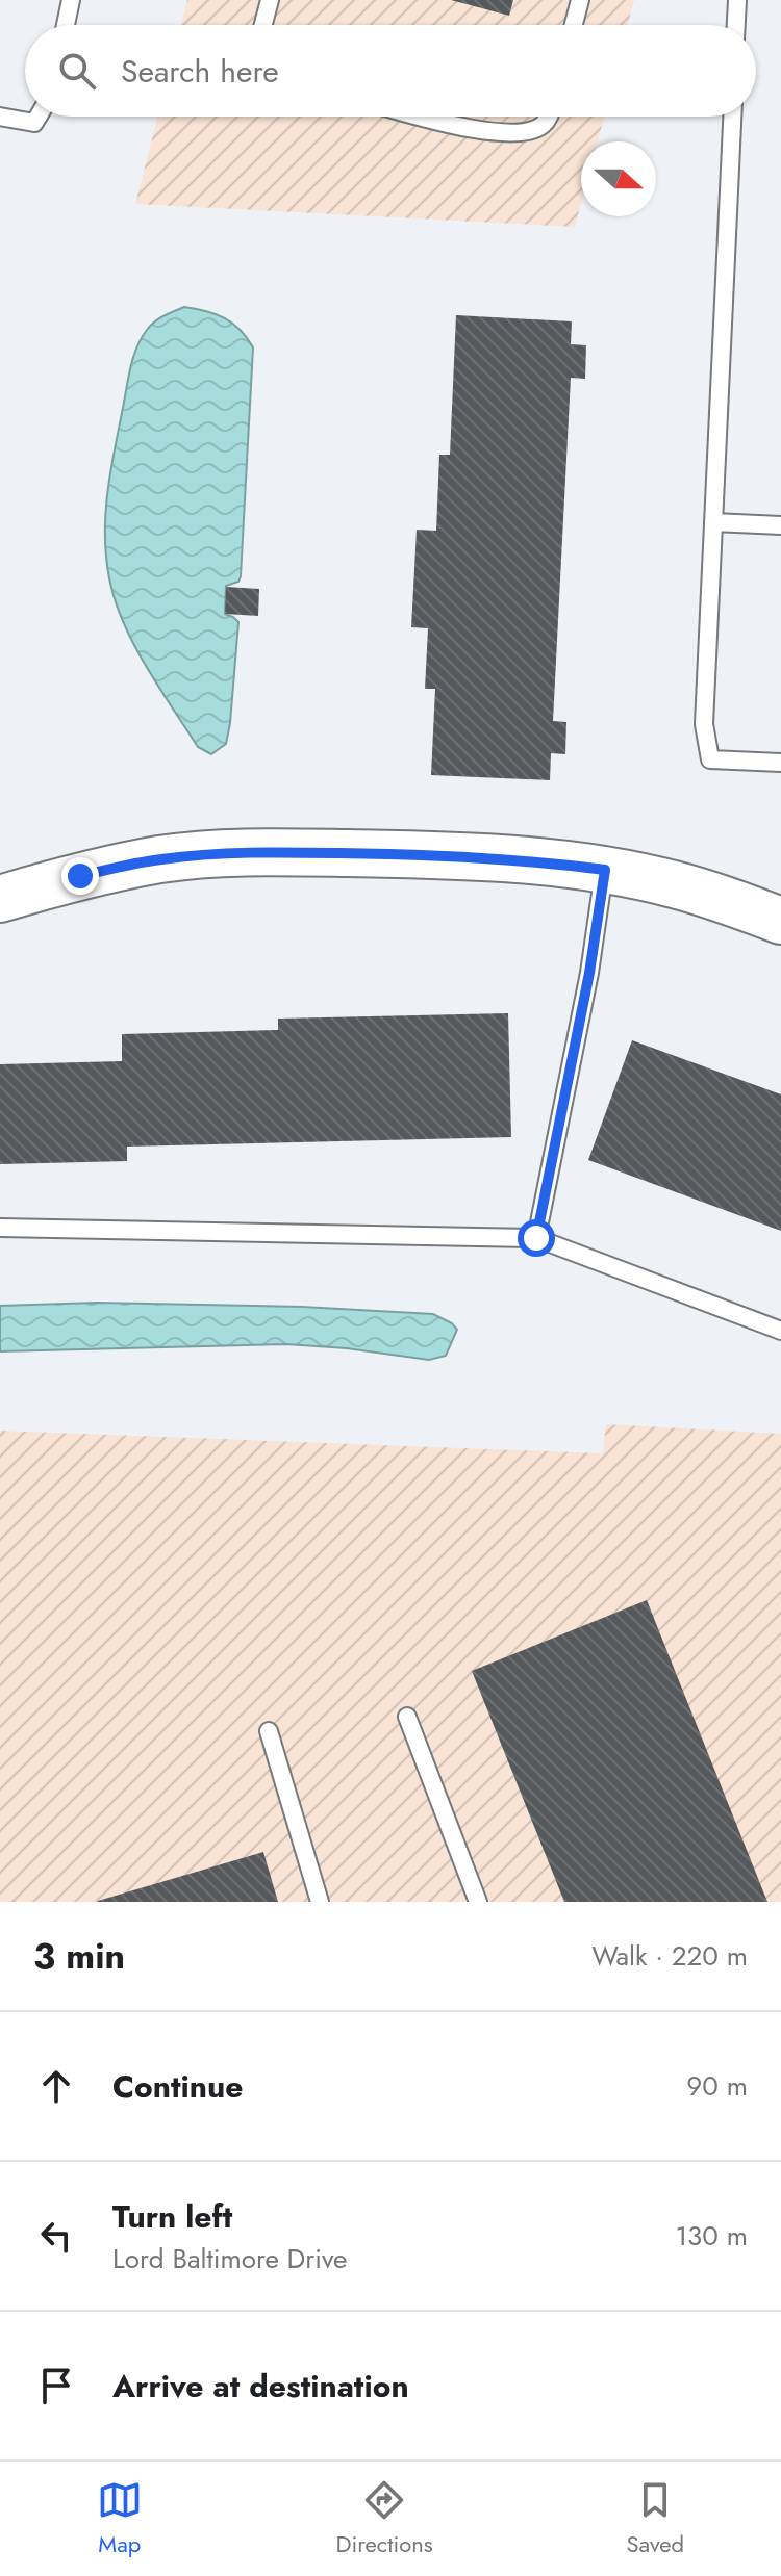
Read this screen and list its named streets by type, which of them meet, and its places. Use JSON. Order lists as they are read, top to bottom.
{
  "north": "right",
  "page": {
    "search": "Search here",
    "heading": ["3 min", "Walk · 220 m"],
    "list": [
      ["Continue", "90 m"],
      ["Turn left", "Lord Baltimore Drive", "130 m"],
      "Arrive at destination"
    ],
    "nav": ["Map", "Directions", "Saved"]
  }
}
